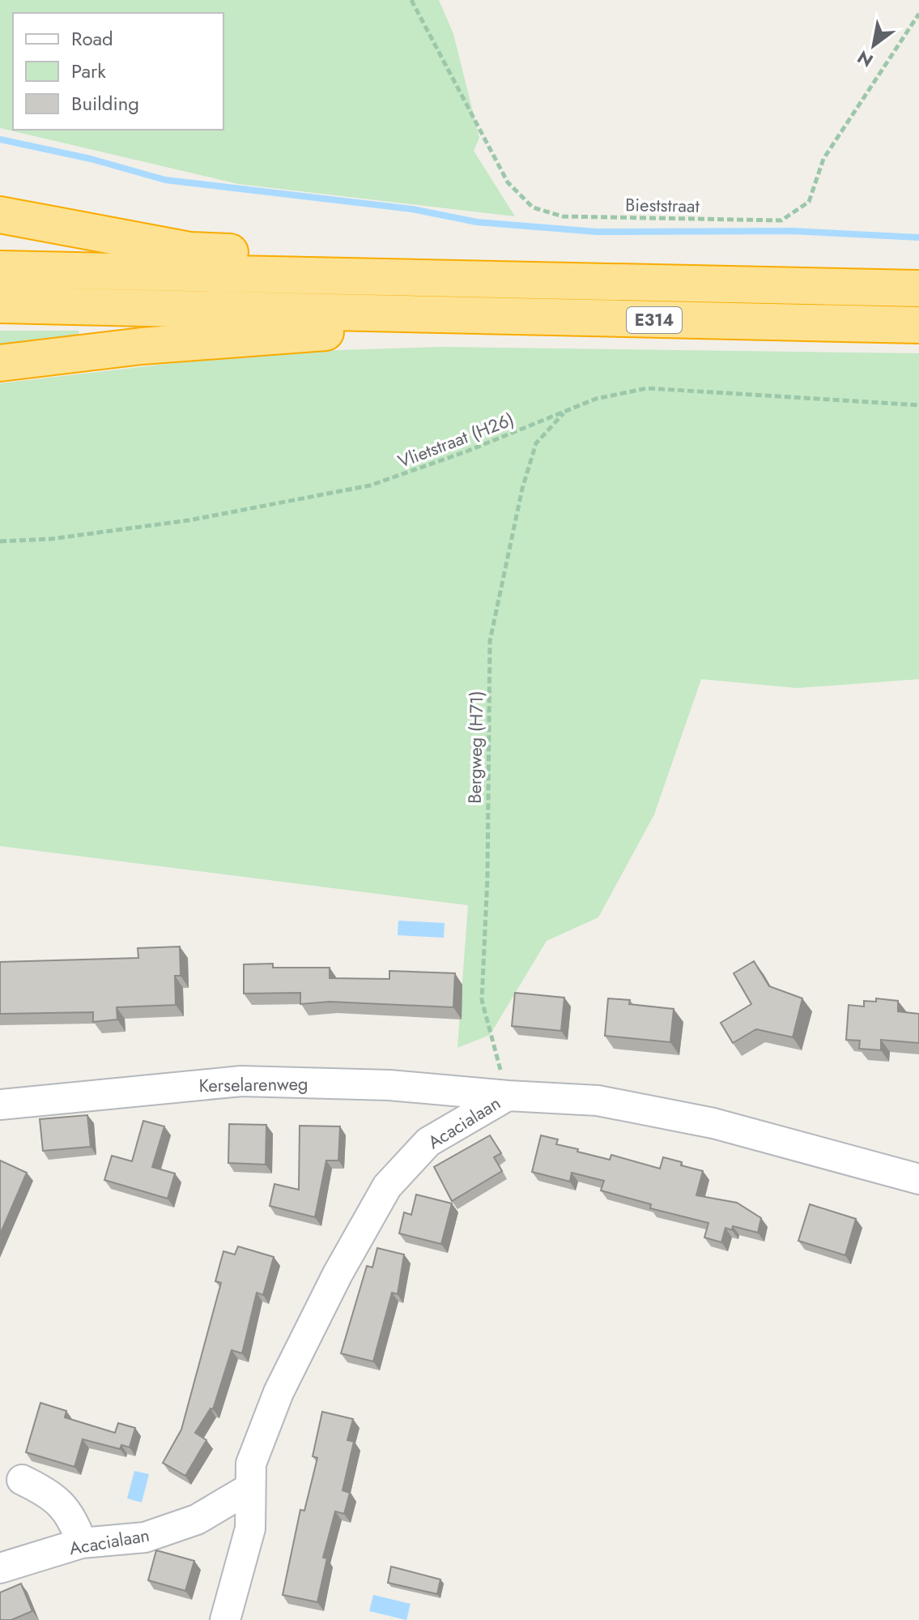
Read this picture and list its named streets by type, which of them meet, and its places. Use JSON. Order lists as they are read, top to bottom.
{
  "streets": {
    "highway": ["E314"],
    "street": ["Kerselarenweg", "Acacialaan"],
    "path": ["Bieststraat", "Vlietstraat (H26)", "Bergweg (H71)"]
  },
  "crossings": [
    ["Vlietstraat (H26)", "Bergweg (H71)"],
    ["Bergweg (H71)", "Kerselarenweg"],
    ["Bergweg (H71)", "Acacialaan"],
    ["Kerselarenweg", "Acacialaan"]
  ],
  "legend": ["Road", "Park", "Building"],
  "north": "bottom left"
}
